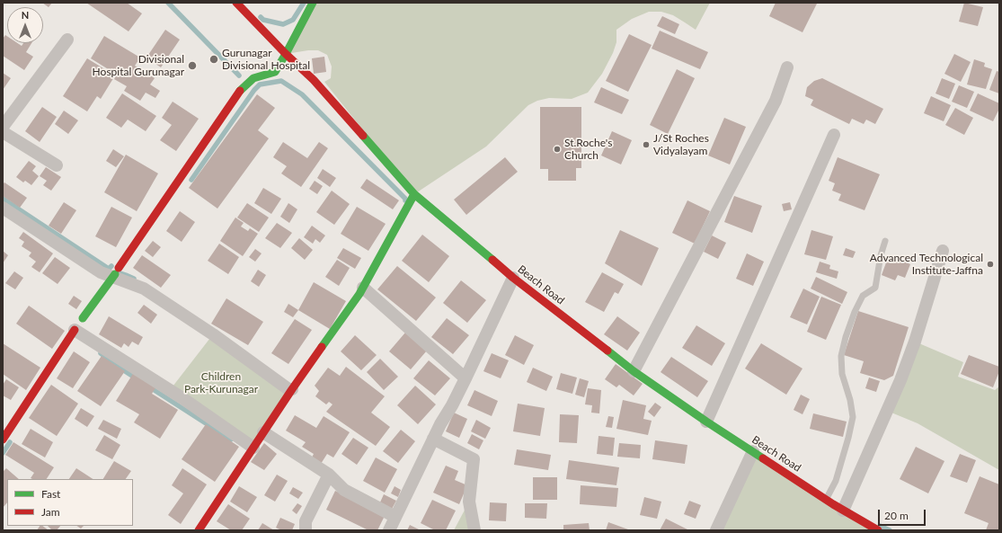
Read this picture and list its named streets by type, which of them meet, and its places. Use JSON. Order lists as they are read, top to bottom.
{
  "streets": {
    "street": ["Beach Road"]
  },
  "parks": ["Children Park-Kurunagar"],
  "places": [
    "Gurunagar Divisional Hospital",
    "Divisional Hospital Gurunagar",
    "J/St Roches Vidyalayam",
    "St.Roche's Church",
    "Advanced Technological Institute-Jaffna"
  ],
  "legend": ["Fast", "Jam"],
  "scale_bar": "20 m",
  "north": "top"
}
